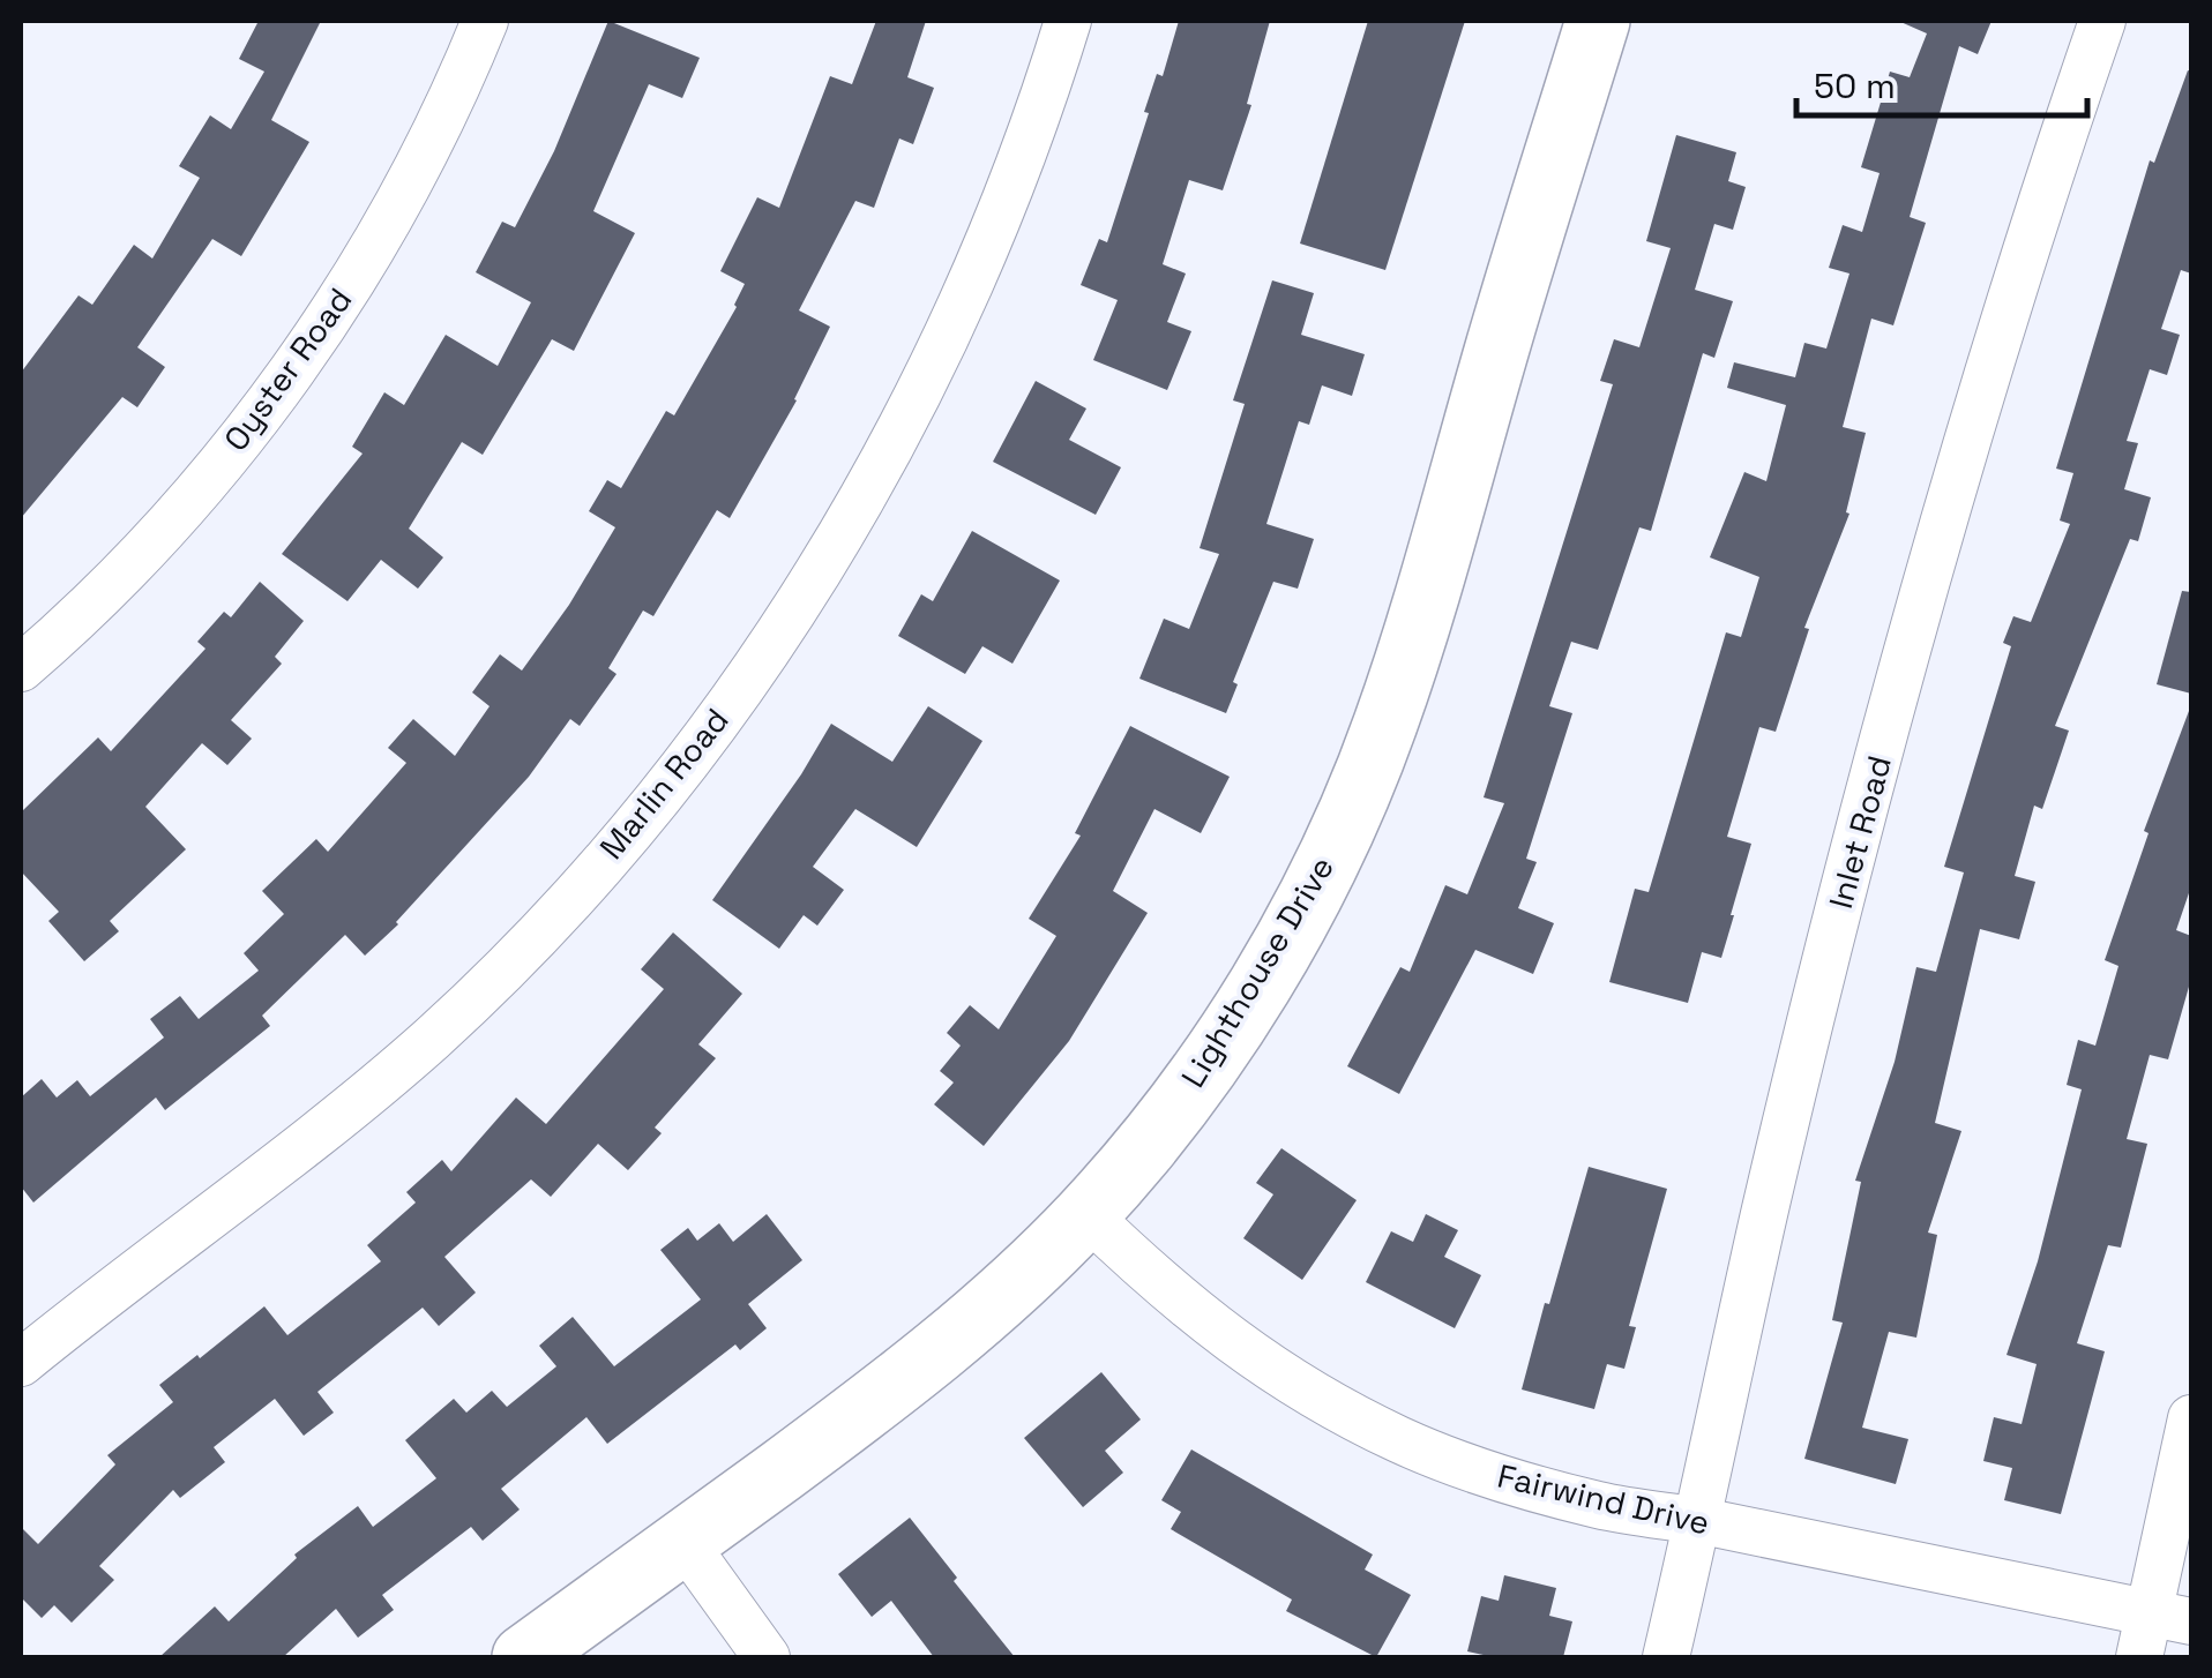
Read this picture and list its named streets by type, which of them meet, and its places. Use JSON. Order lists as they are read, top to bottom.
{
  "streets": {
    "street": [
      "Oyster Road",
      "Marlin Road",
      "Inlet Road",
      "Lighthouse Drive",
      "Fairwind Drive"
    ]
  },
  "crossings": [
    ["Inlet Road", "Fairwind Drive"],
    ["Lighthouse Drive", "Fairwind Drive"]
  ],
  "scale_bar": "50 m"
}
